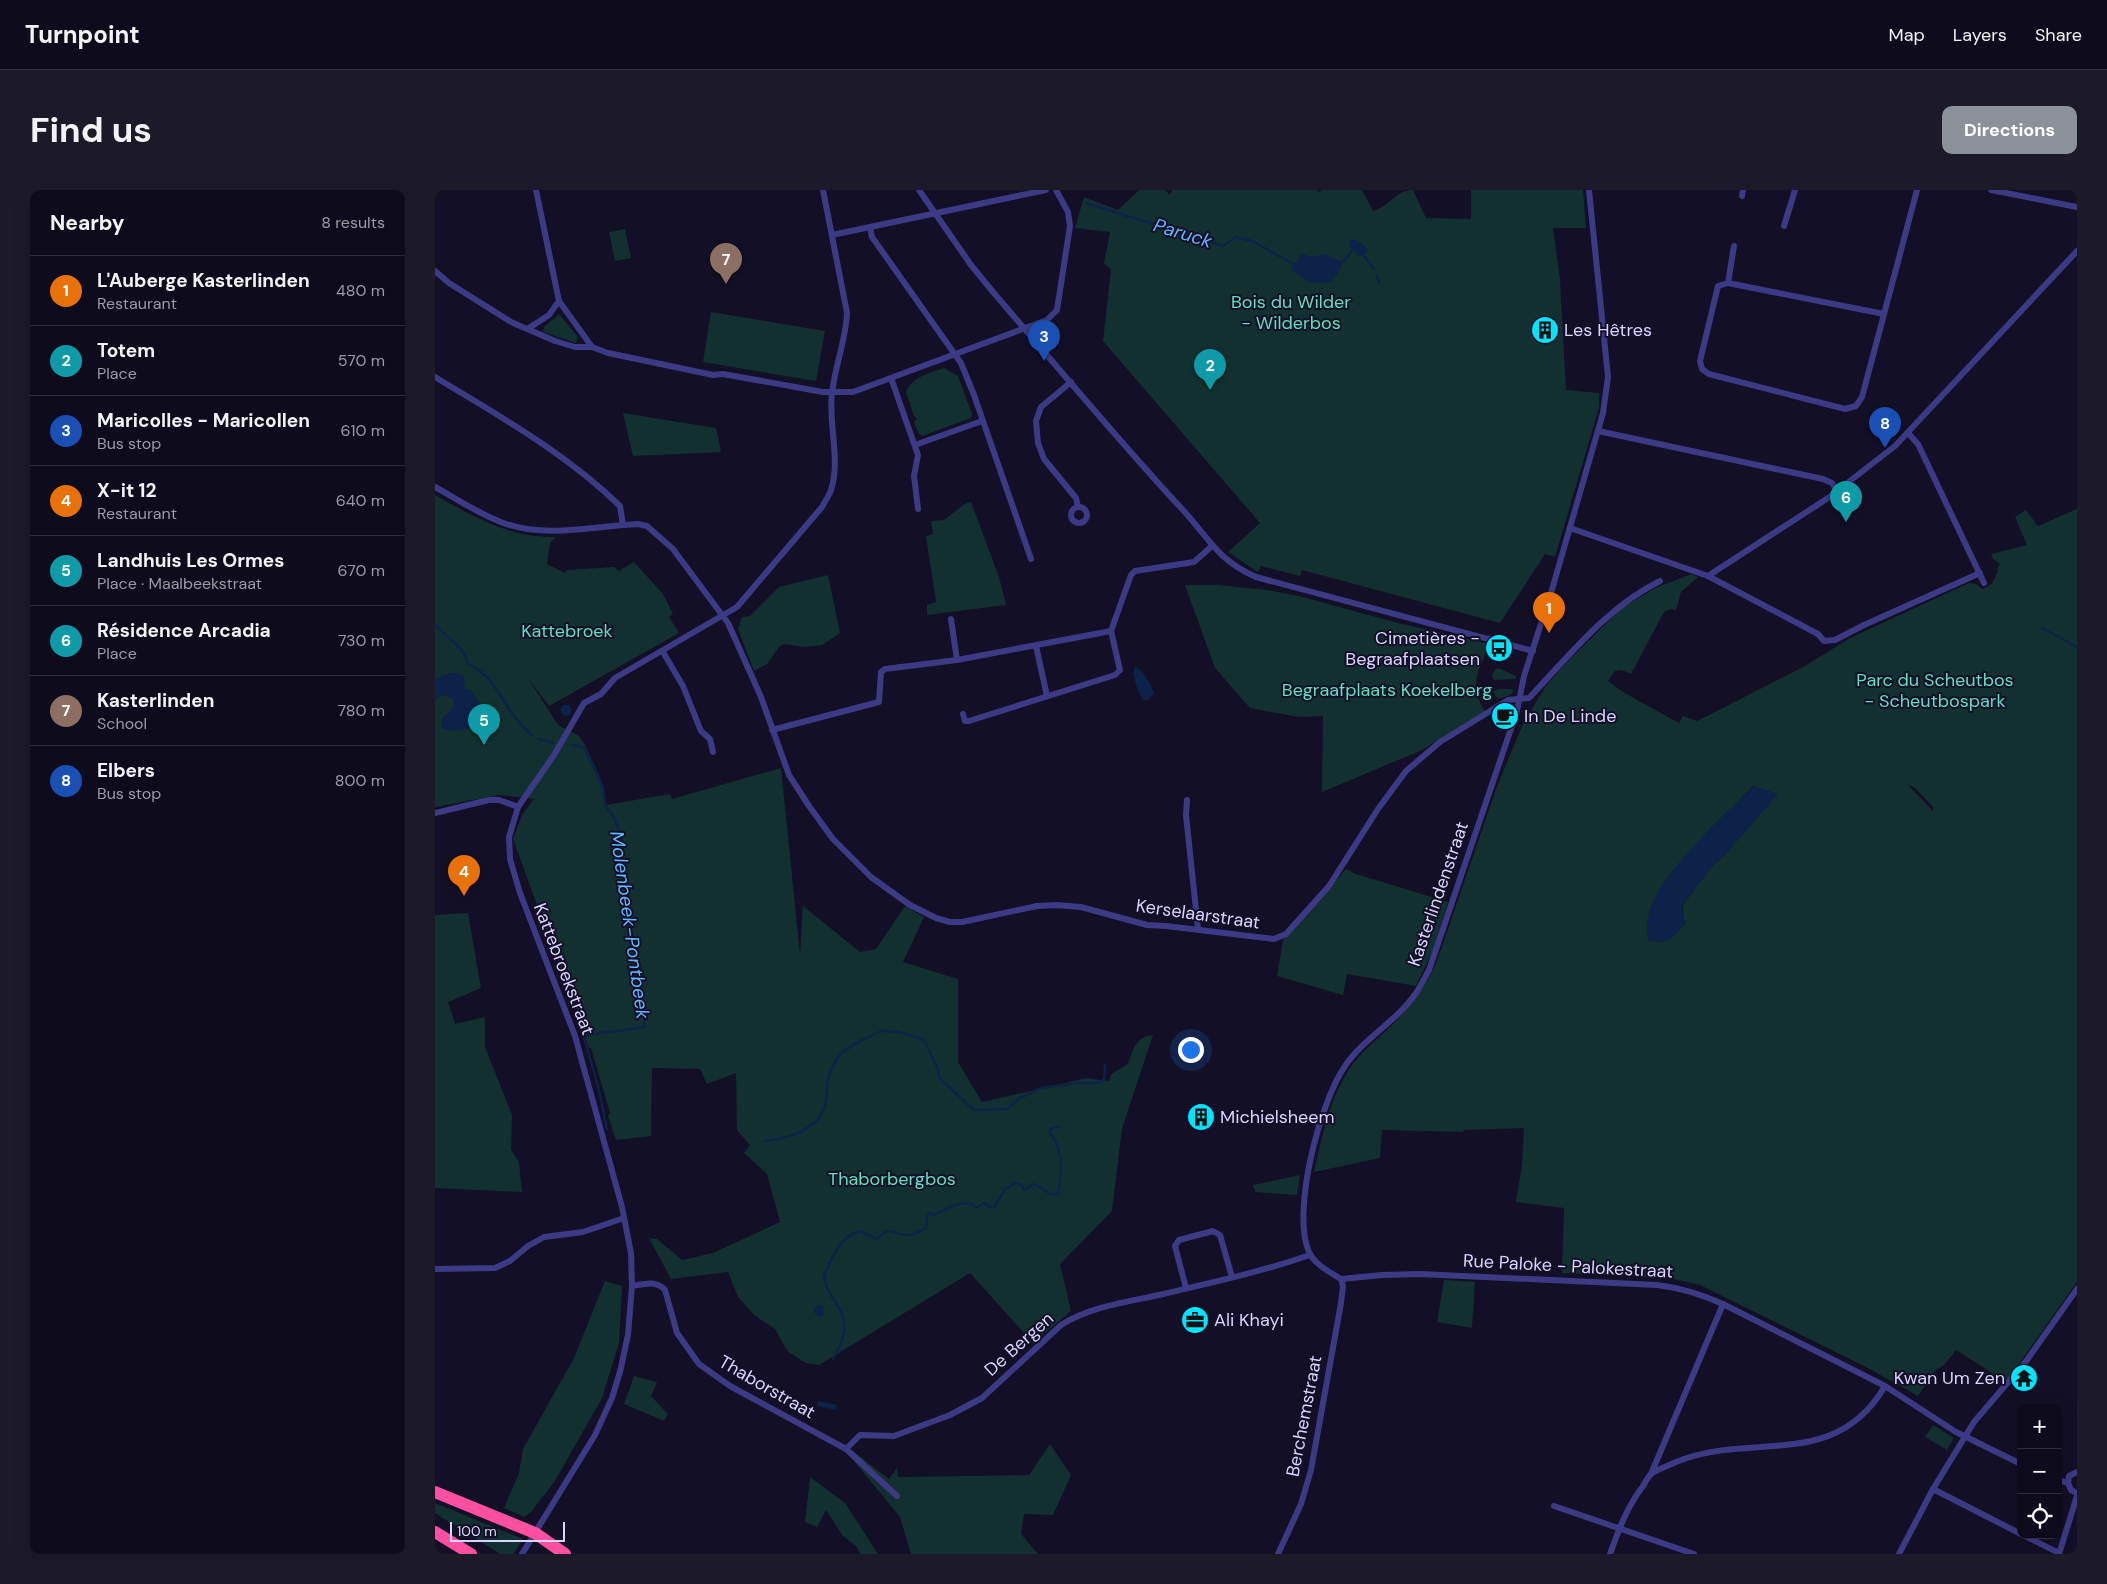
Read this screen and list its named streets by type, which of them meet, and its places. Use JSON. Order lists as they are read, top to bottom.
{
  "streets": {
    "street": [
      "Kasterlindenstraat",
      "Kerselaarstraat",
      "Kattebroekstraat",
      "Rue Paloke - Palokestraat",
      "De Bergen",
      "Thaborstraat",
      "Berchemstraat"
    ]
  },
  "crossings": [
    ["Kasterlindenstraat", "Kerselaarstraat"],
    ["Kasterlindenstraat", "De Bergen"],
    ["Kerselaarstraat", "Kattebroekstraat"],
    ["Kattebroekstraat", "Thaborstraat"],
    ["Rue Paloke - Palokestraat", "Berchemstraat"],
    ["De Bergen", "Thaborstraat"]
  ],
  "water": ["Paruck", "Molenbeek-Pontbeek"],
  "parks": [
    "Bois du Wilder - Wilderbos",
    "Kattebroek",
    "Parc du Scheutbos - Scheutbospark",
    "Begraafplaats Koekelberg",
    "Thaborbergbos"
  ],
  "places": {
    "building": ["Les Hêtres", "Michielsheem"],
    "bus stop": ["Cimetières - Begraafplaatsen"],
    "cafe": ["In De Linde"],
    "office": ["Ali Khayi"],
    "temple": ["Kwan Um Zen"]
  },
  "scale_bar": "100 m",
  "page": {
    "header": "Turnpoint",
    "nav": ["Map", "Layers", "Share"],
    "buttons": "Directions",
    "title": "Find us",
    "heading": ["Nearby", "8 results"],
    "pins": [
      "7",
      "3",
      "2",
      "8",
      "6",
      "1",
      "5",
      "4"
    ],
    "list": [
      {
        "mark": "1",
        "name": "L'Auberge Kasterlinden",
        "note": "Restaurant",
        "value": "480 m"
      },
      {
        "mark": "2",
        "name": "Totem",
        "note": "Place",
        "value": "570 m"
      },
      {
        "mark": "3",
        "name": "Maricolles - Maricollen",
        "note": "Bus stop",
        "value": "610 m"
      },
      {
        "mark": "4",
        "name": "X-it 12",
        "note": "Restaurant",
        "value": "640 m"
      },
      {
        "mark": "5",
        "name": "Landhuis Les Ormes",
        "note": "Place · Maalbeekstraat",
        "value": "670 m"
      },
      {
        "mark": "6",
        "name": "Résidence Arcadia",
        "note": "Place",
        "value": "730 m"
      },
      {
        "mark": "7",
        "name": "Kasterlinden",
        "note": "School",
        "value": "780 m"
      },
      {
        "mark": "8",
        "name": "Elbers",
        "note": "Bus stop",
        "value": "800 m"
      }
    ],
    "map_buttons": ["+", "−"],
    "scale": "100 m"
  }
}
